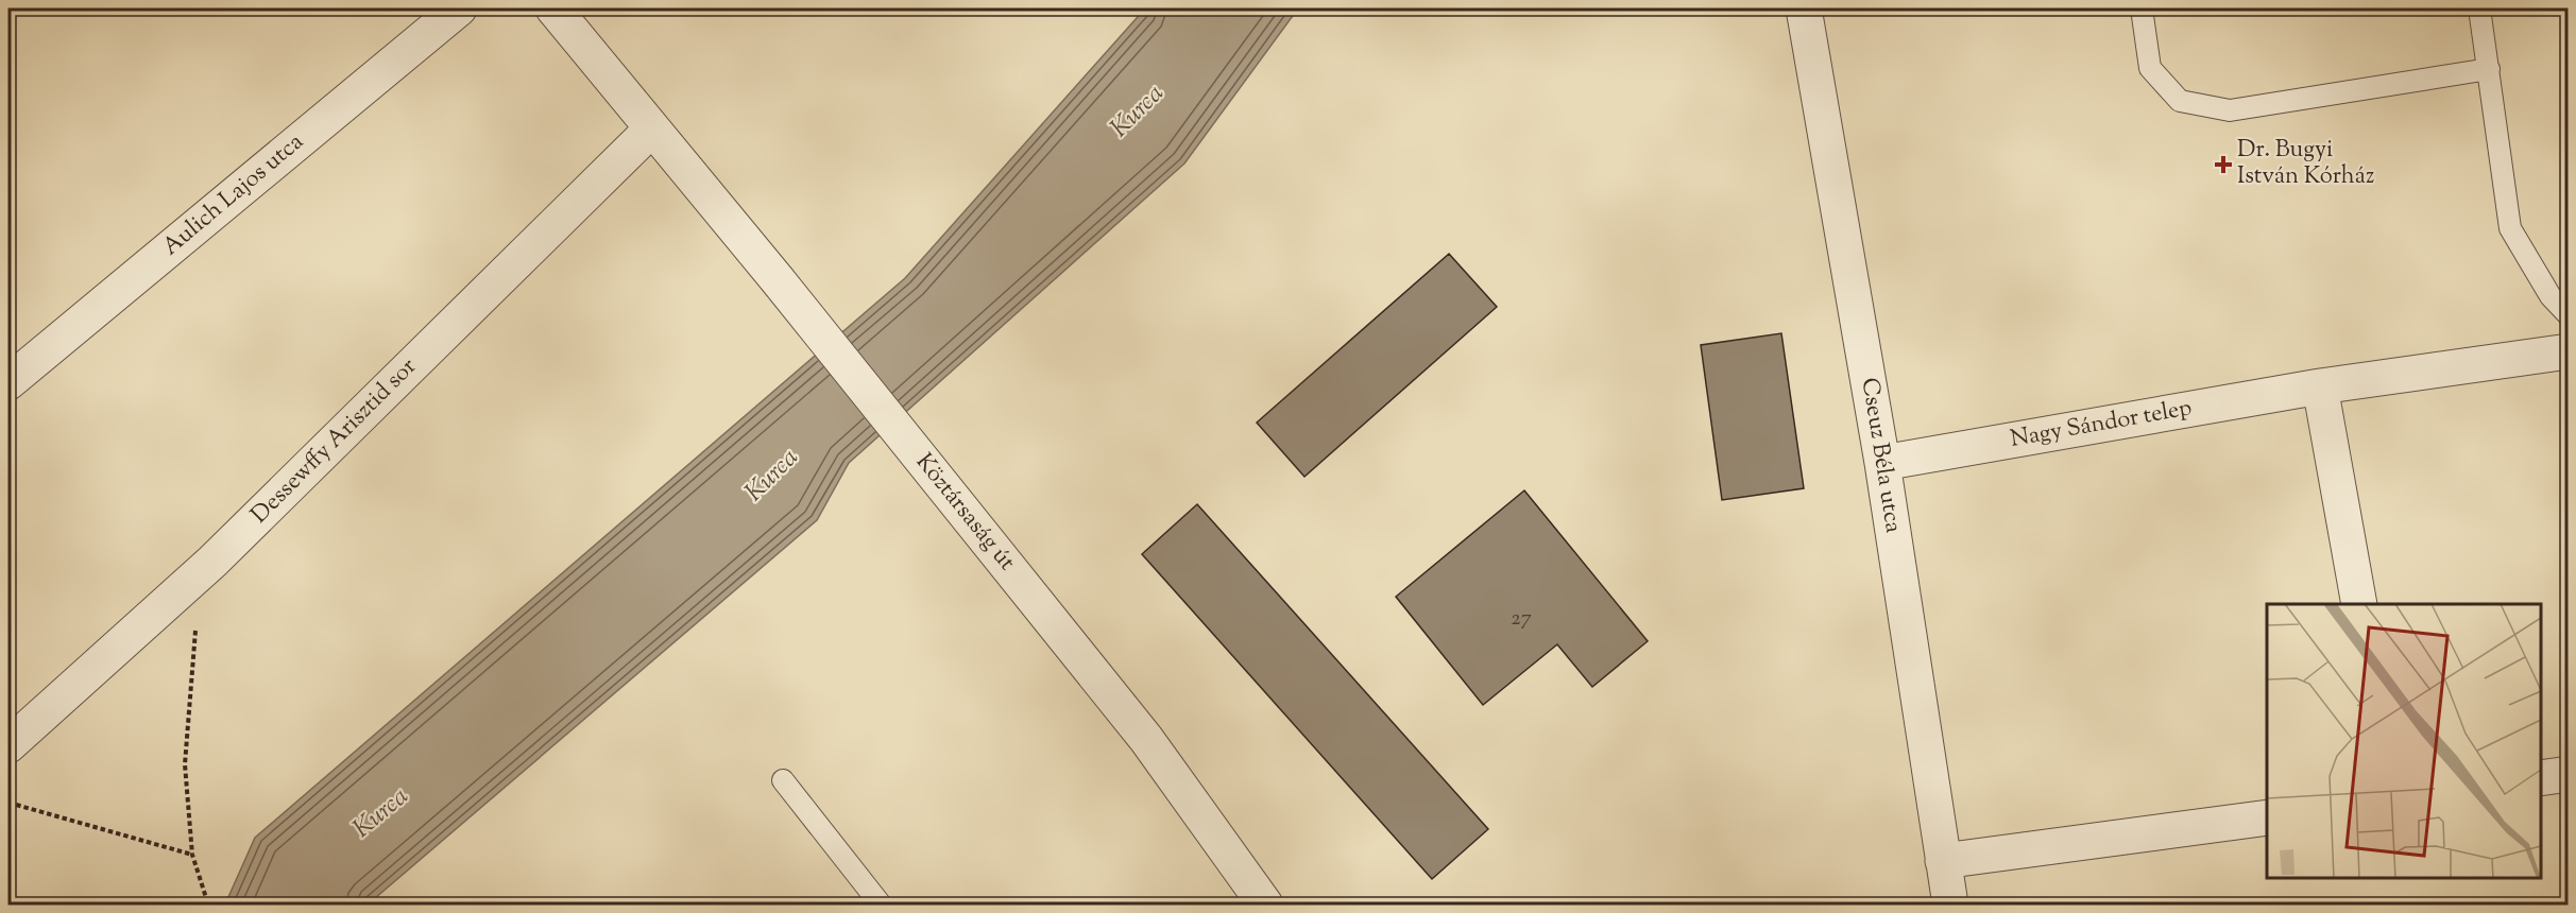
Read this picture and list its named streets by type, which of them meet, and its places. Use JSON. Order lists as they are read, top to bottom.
{
  "streets": {
    "street": [
      "Aulich Lajos utca",
      "Nagy Sándor telep",
      "Dessewffy Arisztid sor",
      "Cseuz Béla utca",
      "Köztársaság út"
    ]
  },
  "crossings": [
    ["Nagy Sándor telep", "Cseuz Béla utca"],
    ["Dessewffy Arisztid sor", "Köztársaság út"]
  ],
  "water": ["Kurca"],
  "places": {
    "health": ["Dr. Bugyi István Kórház"]
  },
  "house_numbers": ["27"]
}
